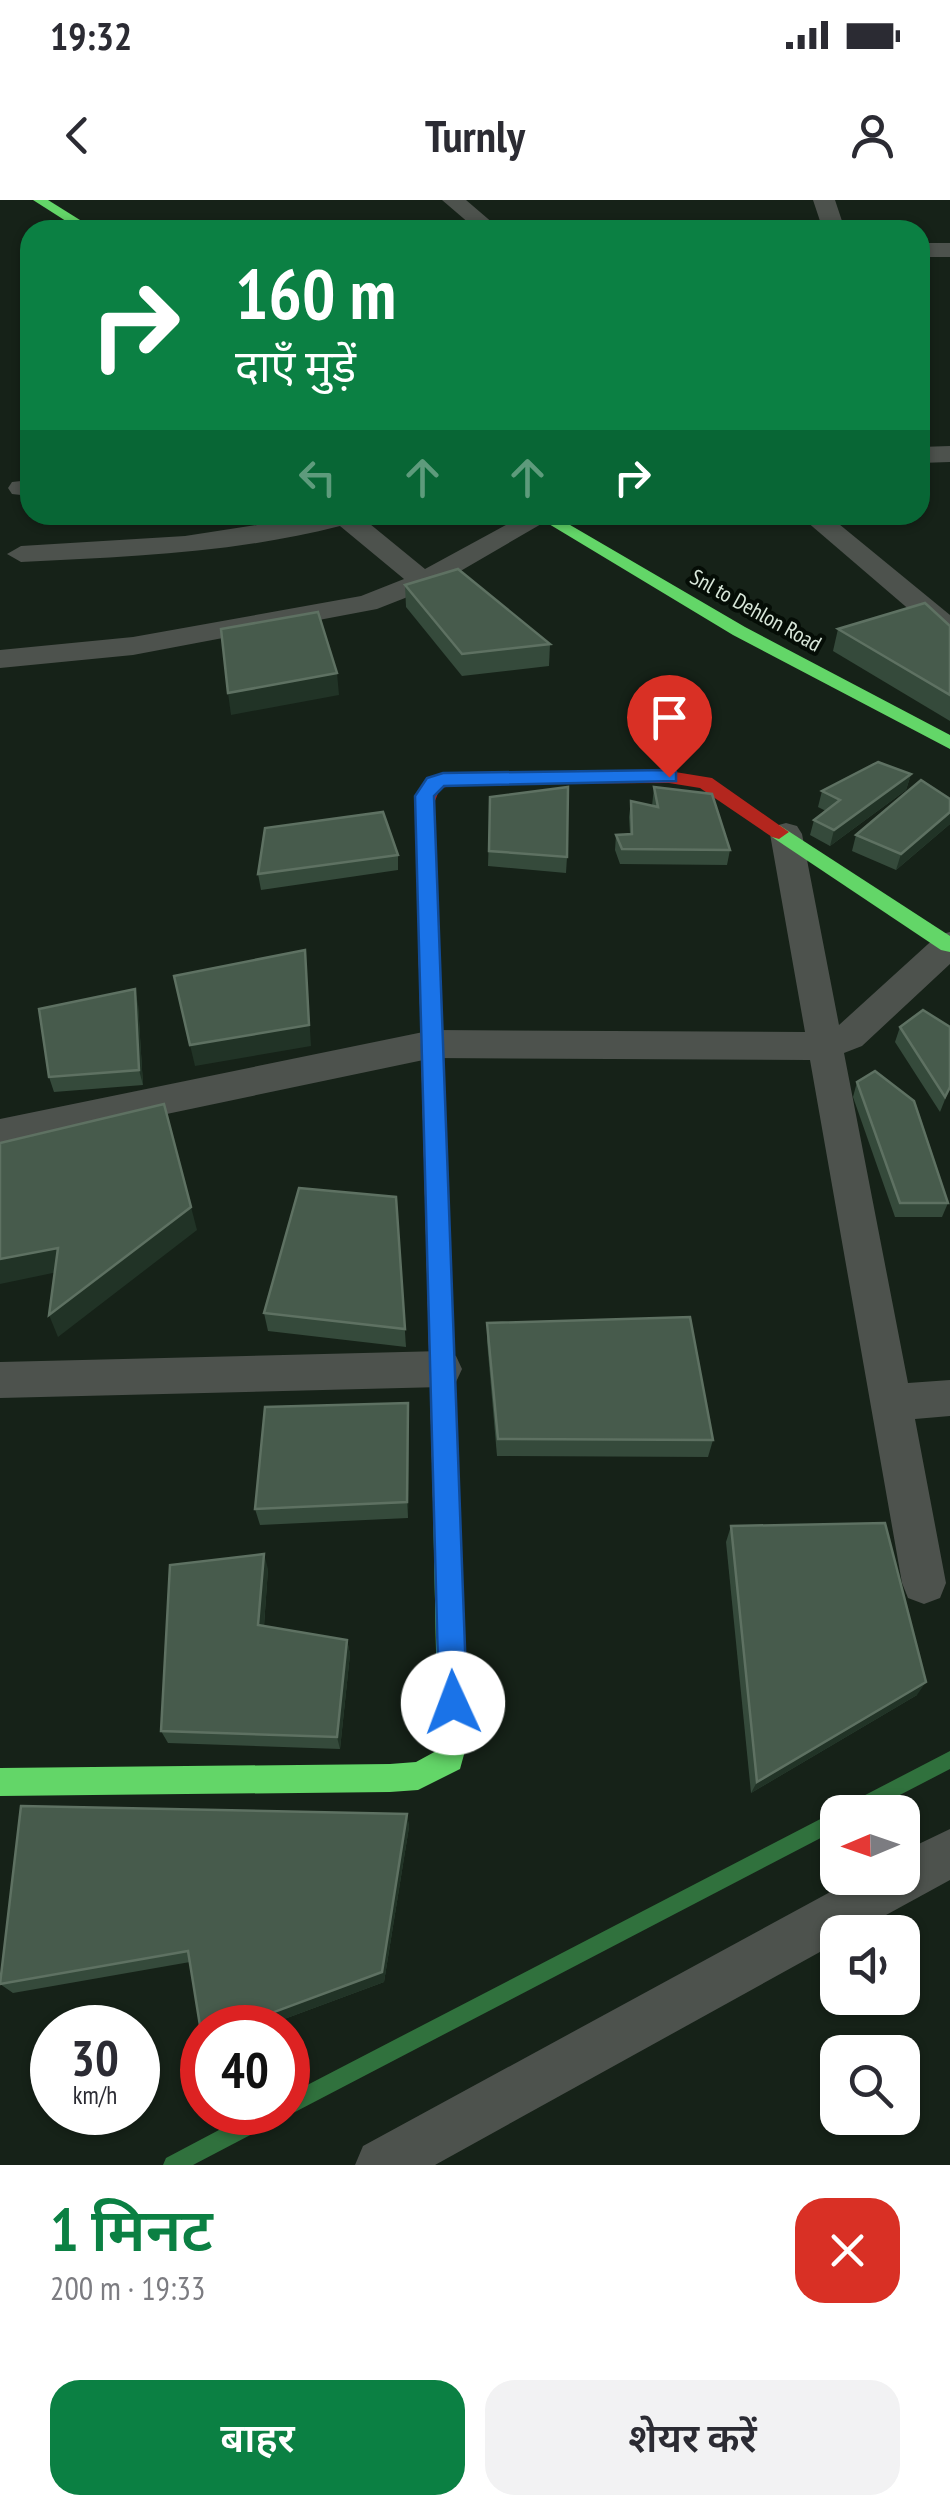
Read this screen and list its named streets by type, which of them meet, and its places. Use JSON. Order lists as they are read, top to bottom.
{
  "streets": {
    "street": ["Snl to Dehlon Road"]
  },
  "north": "left",
  "page": {
    "status": "19:32",
    "header": "Turnly",
    "turn": ["160 m", "दाएँ मुड़ें"],
    "speed": "30 km/h",
    "limit": "40",
    "heading": ["1 मिनट", "200 m · 19:33"],
    "buttons": ["बाहर", "शेयर करें"]
  }
}
